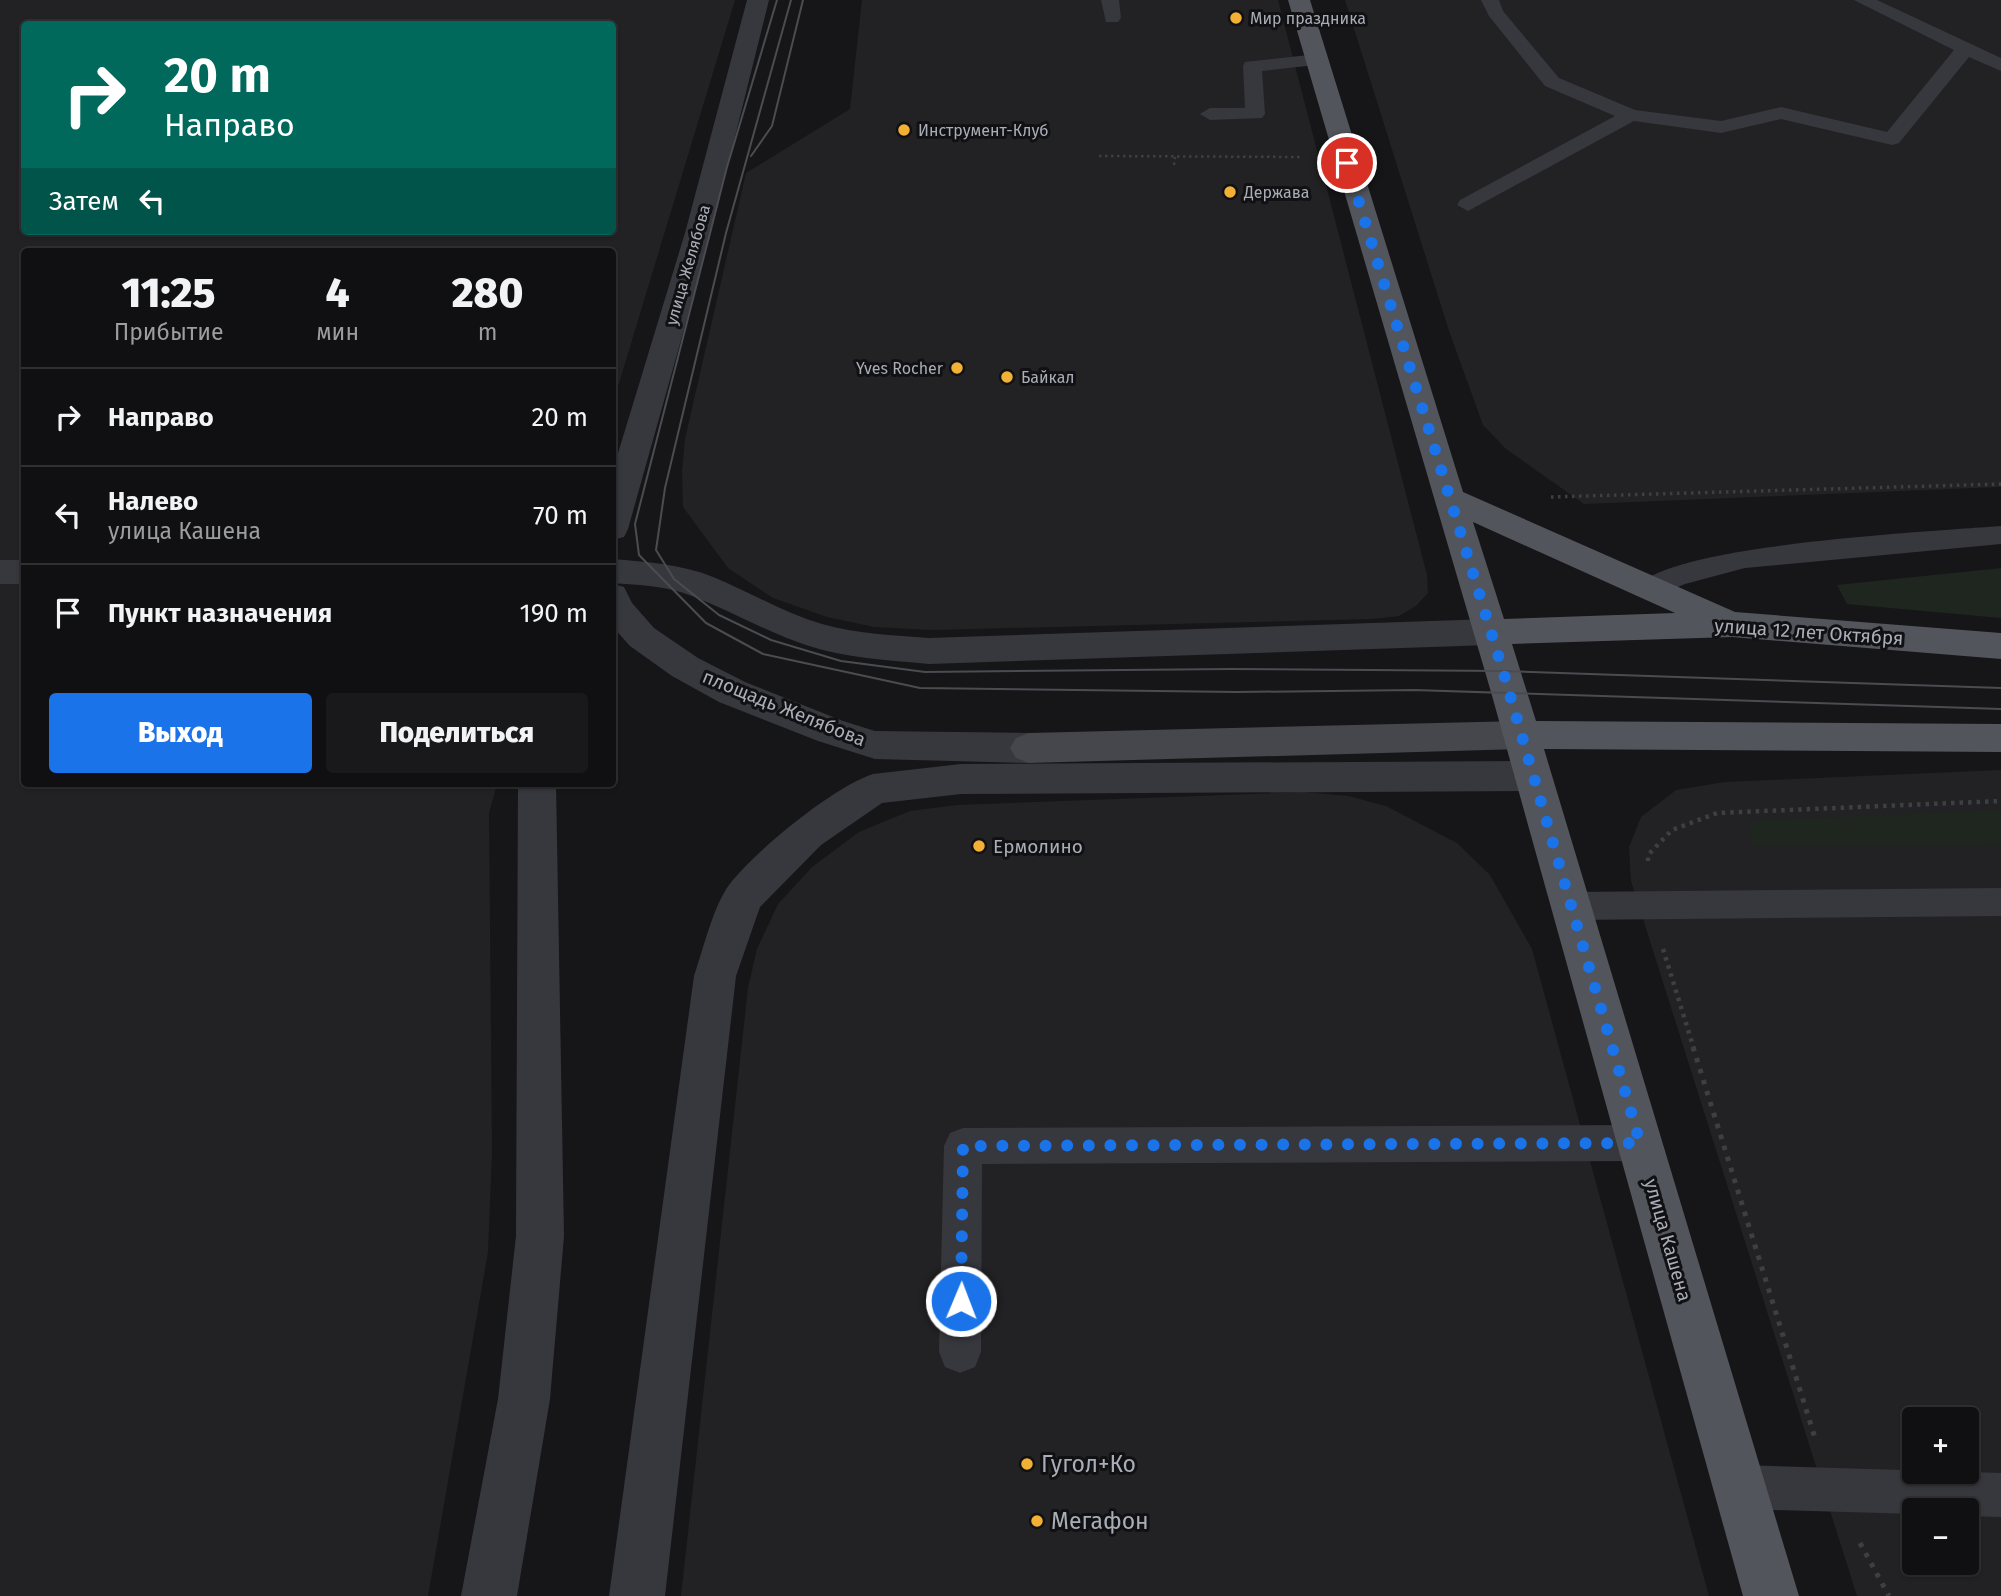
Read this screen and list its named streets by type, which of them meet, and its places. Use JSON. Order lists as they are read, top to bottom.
{
  "streets": {
    "main road": ["улица 12 лет Октября", "улица Кашена"],
    "street": ["улица Желябова", "площадь Желябова"]
  },
  "crossings": [
    ["улица 12 лет Октября", "улица Кашена"]
  ],
  "places": [
    "Мир праздника",
    "Инструмент-Клуб",
    "Держава",
    "Yves Rocher",
    "Байкал",
    "Ермолино",
    "Гугол+Ко",
    "Мегафон"
  ],
  "page": {
    "turn": ["20 m", "Направо"],
    "then": "Затем",
    "eta": [
      "11:25",
      "Прибытие",
      "4",
      "мин",
      "280",
      "m"
    ],
    "list": [
      {
        "name": "Направо",
        "value": "20 m"
      },
      {
        "name": "Налево",
        "note": "улица Кашена",
        "value": "70 m"
      },
      {
        "name": "Пункт назначения",
        "value": "190 m"
      }
    ],
    "buttons": ["Выход", "Поделиться"],
    "map_buttons": ["+", "−"]
  }
}
